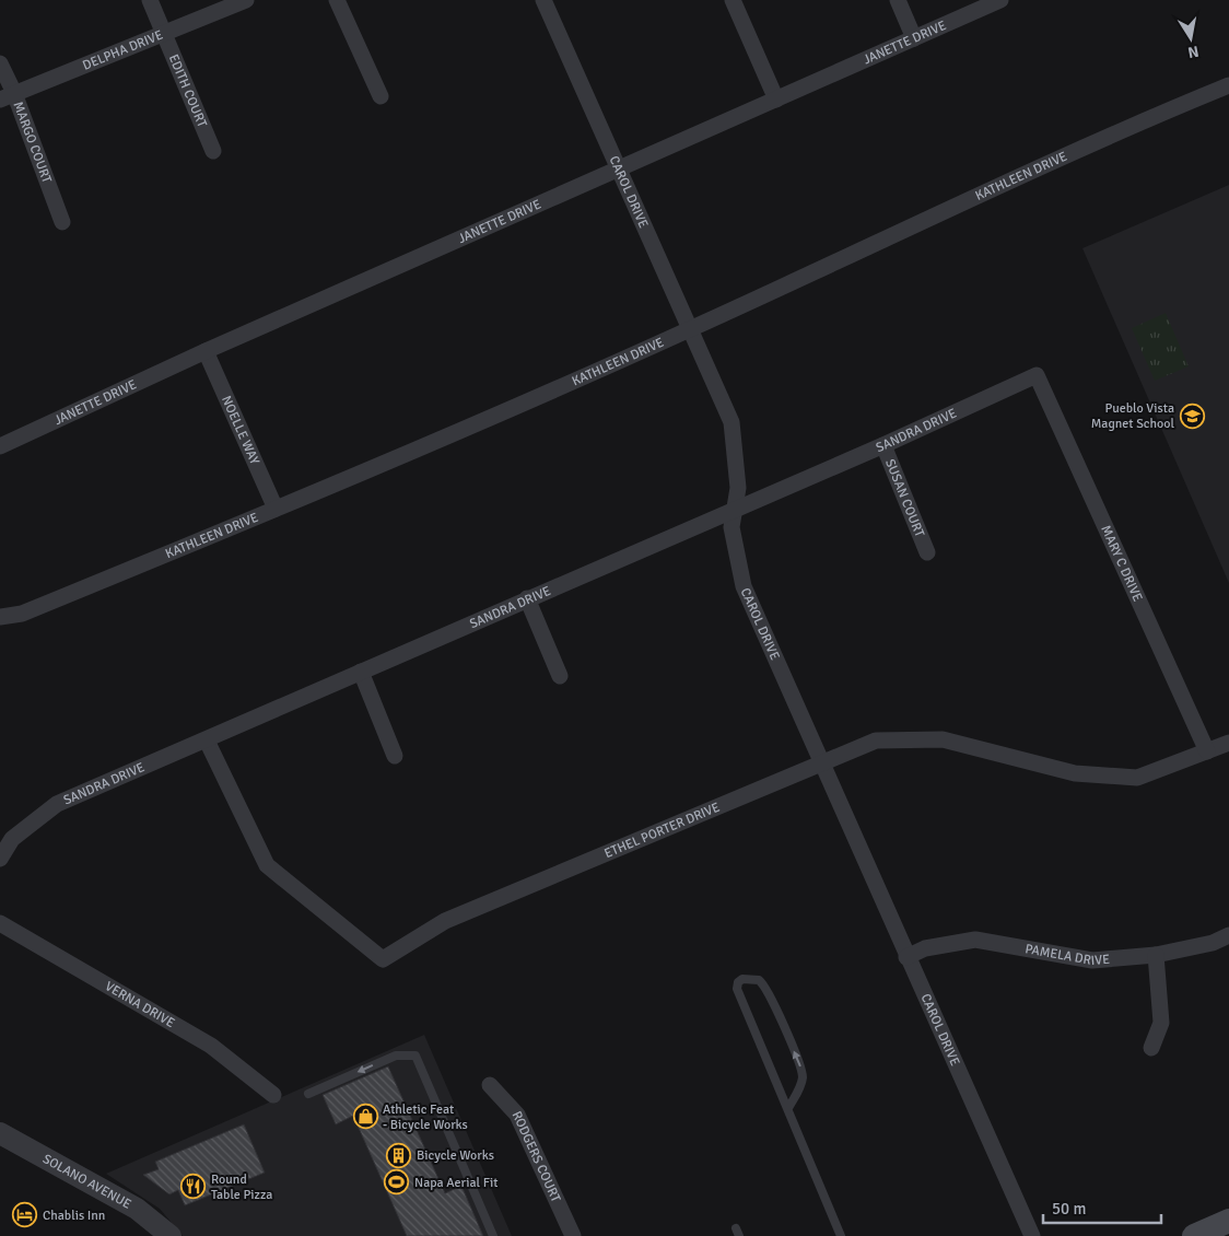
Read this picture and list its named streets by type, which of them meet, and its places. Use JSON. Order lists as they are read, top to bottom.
{
  "streets": {
    "street": [
      "JANETTE DRIVE",
      "DELPHA DRIVE",
      "EDITH COURT",
      "MARGO COURT",
      "KATHLEEN DRIVE",
      "CAROL DRIVE",
      "NOELLE WAY",
      "SANDRA DRIVE",
      "SUSAN COURT",
      "MARY C DRIVE",
      "ETHEL PORTER DRIVE",
      "PAMELA DRIVE",
      "VERNA DRIVE",
      "RODGERS COURT",
      "SOLANO AVENUE"
    ]
  },
  "crossings": [
    ["JANETTE DRIVE", "CAROL DRIVE"],
    ["JANETTE DRIVE", "NOELLE WAY"],
    ["DELPHA DRIVE", "EDITH COURT"],
    ["DELPHA DRIVE", "MARGO COURT"],
    ["KATHLEEN DRIVE", "CAROL DRIVE"],
    ["KATHLEEN DRIVE", "NOELLE WAY"],
    ["CAROL DRIVE", "SANDRA DRIVE"],
    ["CAROL DRIVE", "ETHEL PORTER DRIVE"],
    ["CAROL DRIVE", "PAMELA DRIVE"],
    ["SANDRA DRIVE", "SUSAN COURT"],
    ["SANDRA DRIVE", "MARY C DRIVE"],
    ["SANDRA DRIVE", "ETHEL PORTER DRIVE"],
    ["MARY C DRIVE", "ETHEL PORTER DRIVE"]
  ],
  "places": {
    "school or university": ["Pueblo Vista Magnet School"],
    "shop": ["Athletic Feat - Bicycle Works"],
    "building": ["Bicycle Works"],
    "sports": ["Napa Aerial Fit"],
    "restaurant": ["Round Table Pizza"],
    "hotel": ["Chablis Inn"]
  },
  "scale_bar": "50 m",
  "north": "bottom"
}
